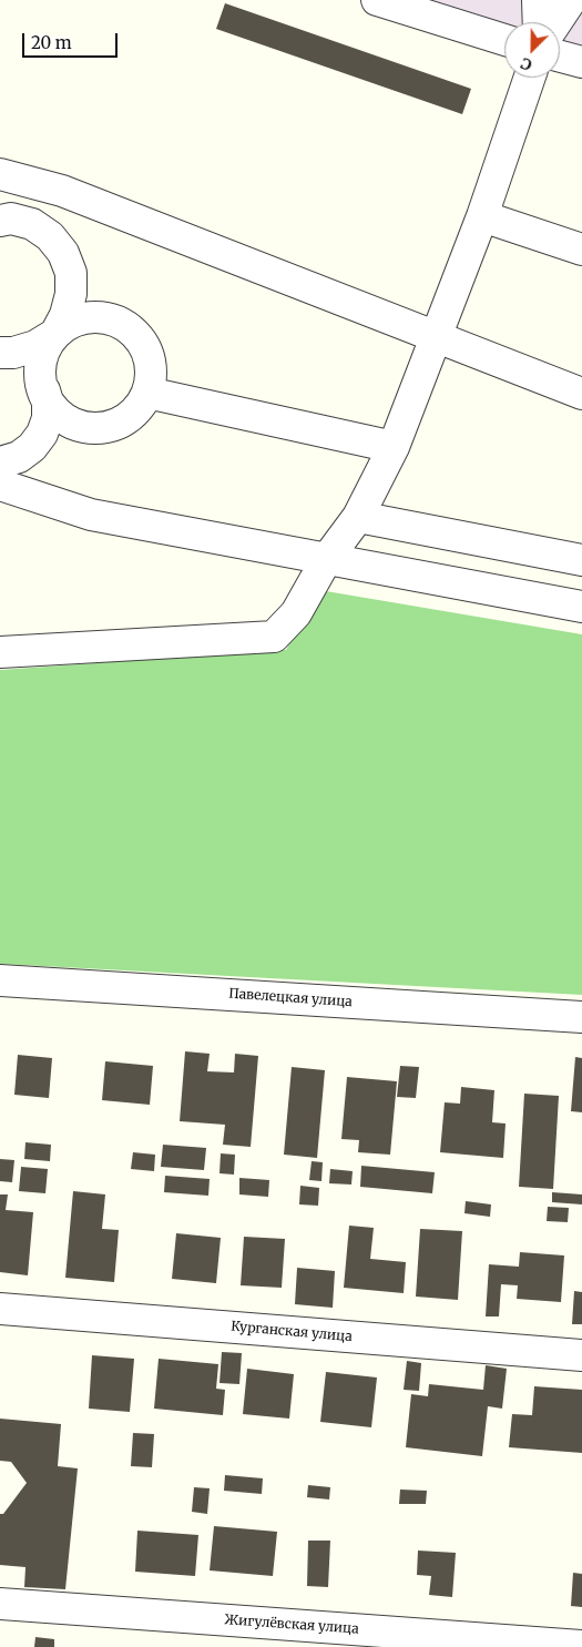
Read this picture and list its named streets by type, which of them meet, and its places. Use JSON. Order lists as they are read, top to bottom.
{
  "streets": {
    "street": ["Павелецкая улица", "Курганская улица", "Жигулёвская улица"]
  },
  "scale_bar": "20 m",
  "north": "bottom left"
}
